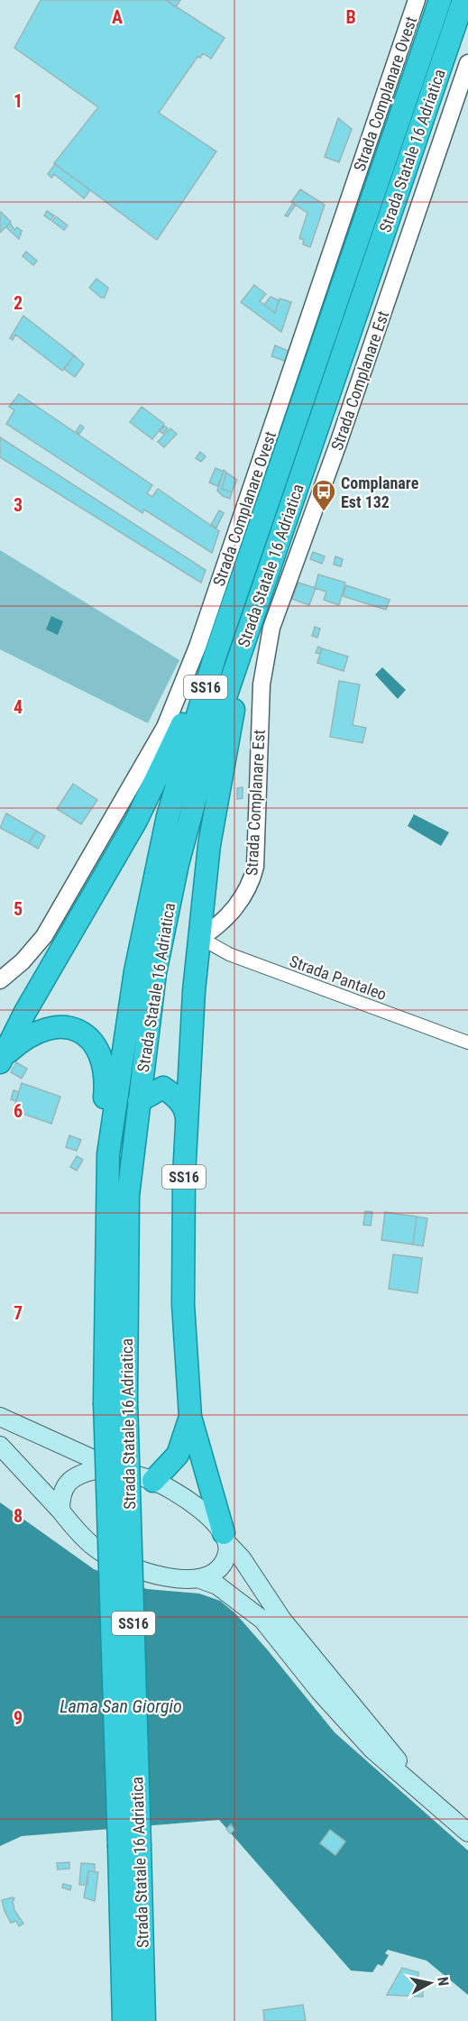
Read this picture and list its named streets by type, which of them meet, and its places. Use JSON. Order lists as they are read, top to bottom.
{
  "streets": {
    "highway": ["Strada Statale 16 Adriatica", "SS16"],
    "street": ["Strada Complanare Ovest", "Strada Complanare Est", "Strada Pantaleo"]
  },
  "crossings": [
    ["Strada Statale 16 Adriatica", "SS16"],
    ["Strada Complanare Est", "SS16"],
    ["Strada Complanare Est", "Strada Pantaleo"],
    ["SS16", "Strada Pantaleo"]
  ],
  "water": ["Lama San Giorgio"],
  "places": {
    "bus stop": ["Complanare Est 132"]
  },
  "north": "right",
  "grid": {
    "columns": ["A", "B"],
    "rows": [
      "1",
      "2",
      "3",
      "4",
      "5",
      "6",
      "7",
      "8",
      "9"
    ]
  }
}
